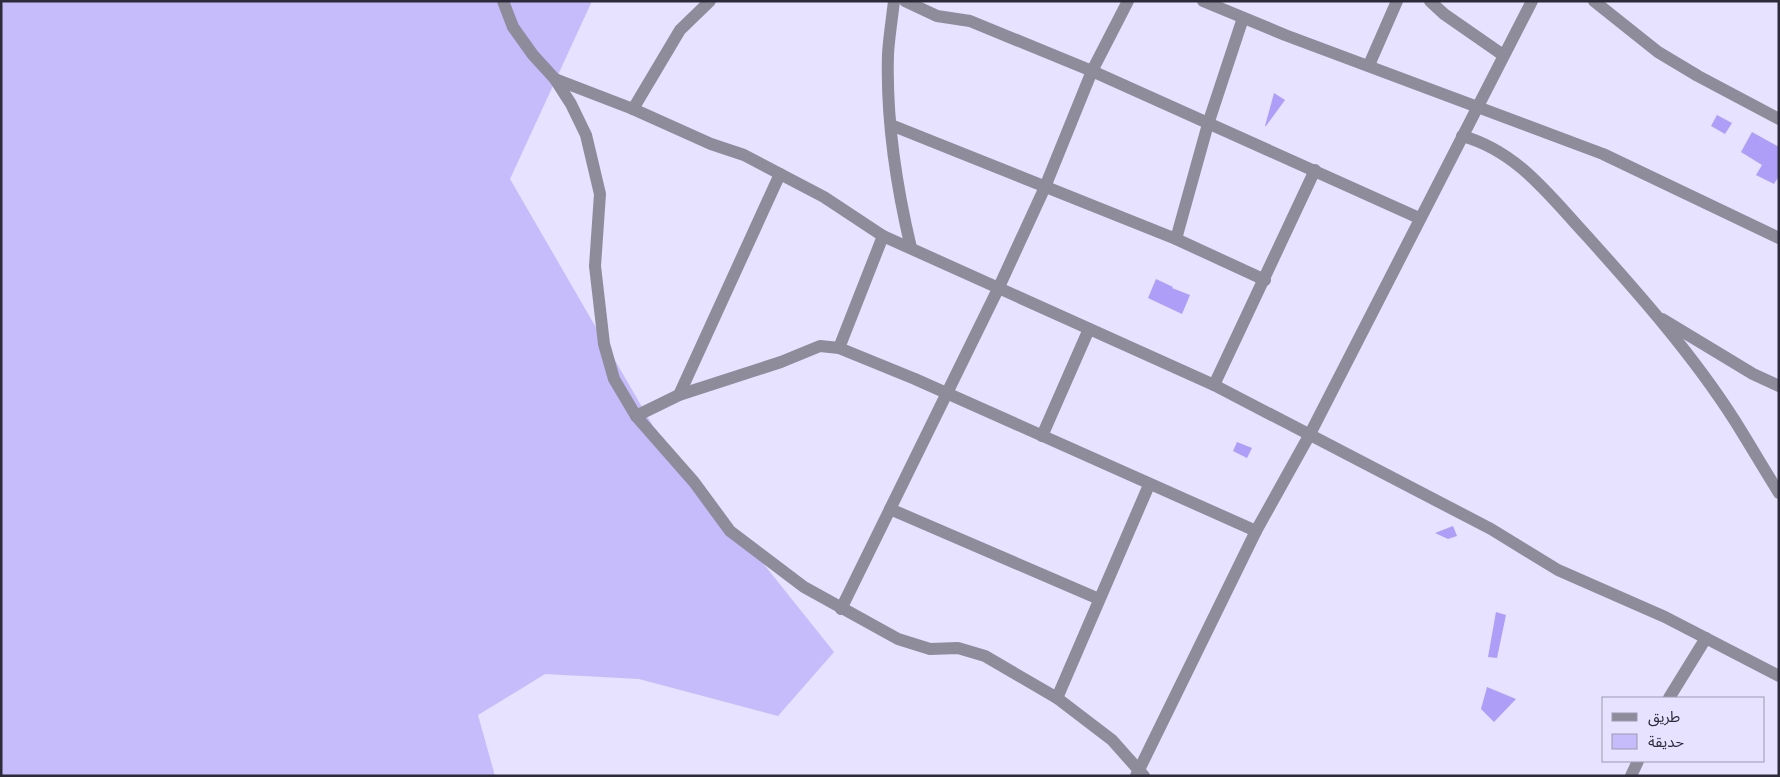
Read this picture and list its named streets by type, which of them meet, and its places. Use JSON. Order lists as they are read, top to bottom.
{
  "legend": ["طريق", "حديقة"]
}
